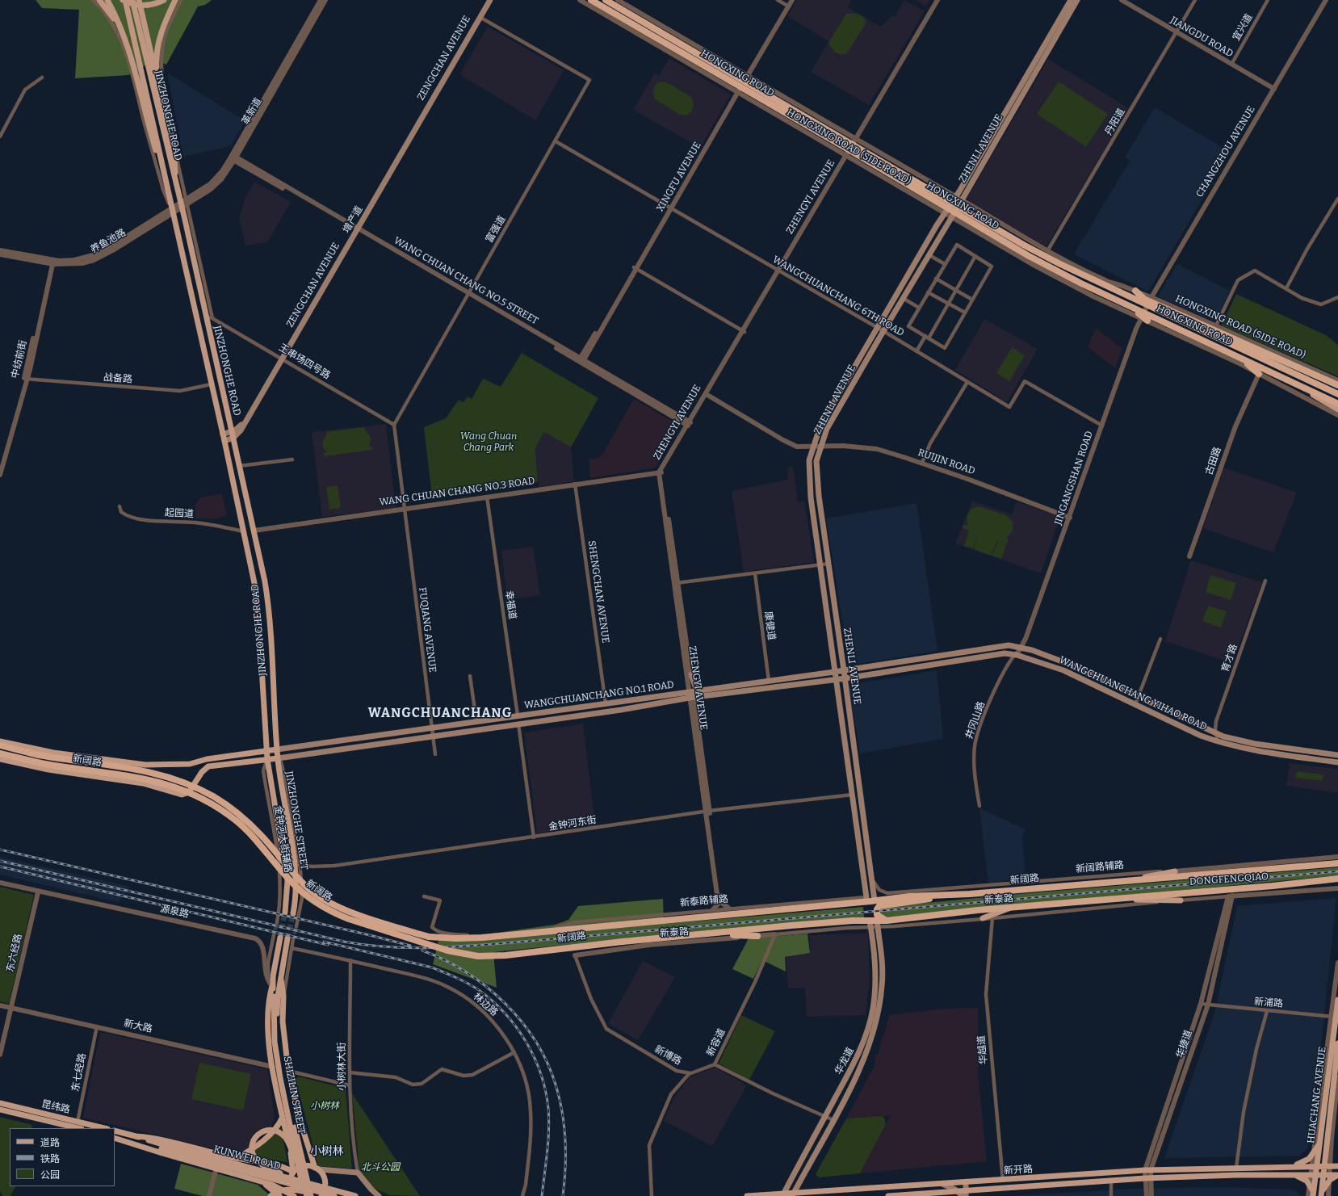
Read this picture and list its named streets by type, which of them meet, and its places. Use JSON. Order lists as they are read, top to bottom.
{
  "streets": {
    "highway": [
      "HONGXING ROAD",
      "新阔路",
      "DONGFENGQIAO",
      "新泰路"
    ],
    "main road": [
      "ZENGCHAN AVENUE",
      "JINZHONGHE ROAD",
      "ZHENLI AVENUE",
      "增产道",
      "WANGCHUANCHANG YIHAO ROAD",
      "WANGCHUANCHANG NO.1 ROAD",
      "JINZHONGHE STREET",
      "华龙道",
      "SHIZILIN STREET",
      "HUACHANG AVENUE",
      "昆纬路",
      "KUNWEI ROAD",
      "新开路"
    ],
    "street": [
      "宜兴道",
      "JIANGDU ROAD",
      "革新道",
      "丹阳道",
      "HONGXING ROAD (SIDE ROAD)",
      "CHANGZHOU AVENUE",
      "XINGFU AVENUE",
      "ZHENGYI AVENUE",
      "富强道",
      "养鱼池路",
      "WANG CHUAN CHANG NO.5 STREET",
      "WANGCHUANCHANG 6TH ROAD",
      "中纺前街",
      "王串场四号路",
      "战备路",
      "古田路",
      "RUIJIN ROAD",
      "JINGANGSHAN ROAD",
      "WANG CHUAN CHANG NO.3 ROAD",
      "起园道",
      "SHENGCHAN AVENUE",
      "幸福道",
      "康健道",
      "FUQIANG AVENUE",
      "育才路",
      "井冈山路",
      "金钟河东街",
      "金钟河大街辅路",
      "新阔路辅路",
      "新泰路辅路",
      "源泉路",
      "东六经路",
      "新浦路",
      "林边路",
      "新大路",
      "新容道",
      "华捷道",
      "华越道",
      "新博路",
      "小树林大街",
      "东七经路"
    ]
  },
  "crossings": [
    ["宜兴道", "JIANGDU ROAD"],
    ["JIANGDU ROAD", "丹阳道"],
    ["JIANGDU ROAD", "CHANGZHOU AVENUE"],
    ["ZENGCHAN AVENUE", "增产道"],
    ["ZENGCHAN AVENUE", "富强道"],
    ["HONGXING ROAD", "HONGXING ROAD (SIDE ROAD)"],
    ["HONGXING ROAD", "ZHENLI AVENUE"],
    ["HONGXING ROAD", "CHANGZHOU AVENUE"],
    ["HONGXING ROAD", "XINGFU AVENUE"],
    ["HONGXING ROAD", "ZHENGYI AVENUE"],
    ["HONGXING ROAD", "古田路"],
    ["HONGXING ROAD", "JINGANGSHAN ROAD"],
    ["革新道", "JINZHONGHE ROAD"],
    ["革新道", "养鱼池路"],
    ["革新道", "WANG CHUAN CHANG NO.5 STREET"],
    ["JINZHONGHE ROAD", "增产道"],
    ["JINZHONGHE ROAD", "养鱼池路"],
    ["JINZHONGHE ROAD", "王串场四号路"],
    ["JINZHONGHE ROAD", "战备路"],
    ["JINZHONGHE ROAD", "WANG CHUAN CHANG NO.3 ROAD"],
    ["JINZHONGHE ROAD", "起园道"],
    ["JINZHONGHE ROAD", "WANGCHUANCHANG NO.1 ROAD"],
    ["JINZHONGHE ROAD", "JINZHONGHE STREET"],
    ["JINZHONGHE ROAD", "金钟河大街辅路"],
    ["丹阳道", "HONGXING ROAD (SIDE ROAD)"],
    ["HONGXING ROAD (SIDE ROAD)", "ZHENLI AVENUE"],
    ["HONGXING ROAD (SIDE ROAD)", "CHANGZHOU AVENUE"],
    ["HONGXING ROAD (SIDE ROAD)", "XINGFU AVENUE"],
    ["HONGXING ROAD (SIDE ROAD)", "ZHENGYI AVENUE"],
    ["ZHENLI AVENUE", "WANGCHUANCHANG 6TH ROAD"],
    ["ZHENLI AVENUE", "RUIJIN ROAD"],
    ["ZHENLI AVENUE", "WANGCHUANCHANG YIHAO ROAD"],
    ["ZHENLI AVENUE", "新阔路"],
    ["ZHENLI AVENUE", "金钟河东街"],
    ["ZHENLI AVENUE", "新阔路辅路"],
    ["ZHENLI AVENUE", "新泰路辅路"],
    ["CHANGZHOU AVENUE", "JINGANGSHAN ROAD"],
    ["XINGFU AVENUE", "WANG CHUAN CHANG NO.5 STREET"],
    ["XINGFU AVENUE", "WANGCHUANCHANG 6TH ROAD"],
    ["ZHENGYI AVENUE", "WANG CHUAN CHANG NO.5 STREET"],
    ["ZHENGYI AVENUE", "WANGCHUANCHANG 6TH ROAD"],
    ["ZHENGYI AVENUE", "RUIJIN ROAD"],
    ["ZHENGYI AVENUE", "WANG CHUAN CHANG NO.3 ROAD"],
    ["ZHENGYI AVENUE", "WANGCHUANCHANG NO.1 ROAD"],
    ["ZHENGYI AVENUE", "金钟河东街"],
    ["ZHENGYI AVENUE", "新泰路辅路"],
    ["增产道", "富强道"],
    ["增产道", "WANG CHUAN CHANG NO.5 STREET"],
    ["增产道", "王串场四号路"],
    ["富强道", "WANG CHUAN CHANG NO.5 STREET"],
    ["富强道", "WANGCHUANCHANG 6TH ROAD"],
    ["富强道", "王串场四号路"],
    ["养鱼池路", "中纺前街"],
    ["WANGCHUANCHANG 6TH ROAD", "JINGANGSHAN ROAD"],
    ["中纺前街", "战备路"],
    ["RUIJIN ROAD", "JINGANGSHAN ROAD"],
    ["JINGANGSHAN ROAD", "WANGCHUANCHANG YIHAO ROAD"],
    ["JINGANGSHAN ROAD", "井冈山路"],
    ["WANG CHUAN CHANG NO.3 ROAD", "SHENGCHAN AVENUE"],
    ["WANG CHUAN CHANG NO.3 ROAD", "幸福道"],
    ["WANG CHUAN CHANG NO.3 ROAD", "FUQIANG AVENUE"],
    ["SHENGCHAN AVENUE", "WANGCHUANCHANG NO.1 ROAD"],
    ["幸福道", "WANGCHUANCHANG NO.1 ROAD"],
    ["FUQIANG AVENUE", "WANGCHUANCHANG NO.1 ROAD"],
    ["育才路", "WANGCHUANCHANG YIHAO ROAD"],
    ["WANGCHUANCHANG YIHAO ROAD", "井冈山路"],
    ["WANGCHUANCHANG NO.1 ROAD", "JINZHONGHE STREET"],
    ["WANGCHUANCHANG NO.1 ROAD", "金钟河大街辅路"],
    ["新阔路", "新阔路辅路"],
    ["新阔路", "DONGFENGQIAO"],
    ["新阔路", "新泰路"],
    ["新阔路", "新泰路辅路"],
    ["JINZHONGHE STREET", "金钟河东街"],
    ["JINZHONGHE STREET", "金钟河大街辅路"],
    ["金钟河东街", "金钟河大街辅路"],
    ["新阔路辅路", "DONGFENGQIAO"],
    ["DONGFENGQIAO", "新泰路"],
    ["新泰路", "新容道"],
    ["新泰路", "新博路"],
    ["新泰路", "华龙道"],
    ["源泉路", "东六经路"],
    ["东六经路", "新大路"],
    ["新浦路", "华捷道"],
    ["新浦路", "HUACHANG AVENUE"],
    ["林边路", "小树林大街"],
    ["新大路", "东七经路"],
    ["新容道", "新博路"],
    ["华捷道", "新开路"],
    ["华越道", "新开路"],
    ["华龙道", "新开路"],
    ["东七经路", "昆纬路"],
    ["HUACHANG AVENUE", "新开路"]
  ],
  "districts": ["WANGCHUANCHANG", "小树林"],
  "parks": ["Wang Chuan Chang Park", "小树林", "北斗公园"],
  "legend": ["道路", "铁路", "公园"]
}
